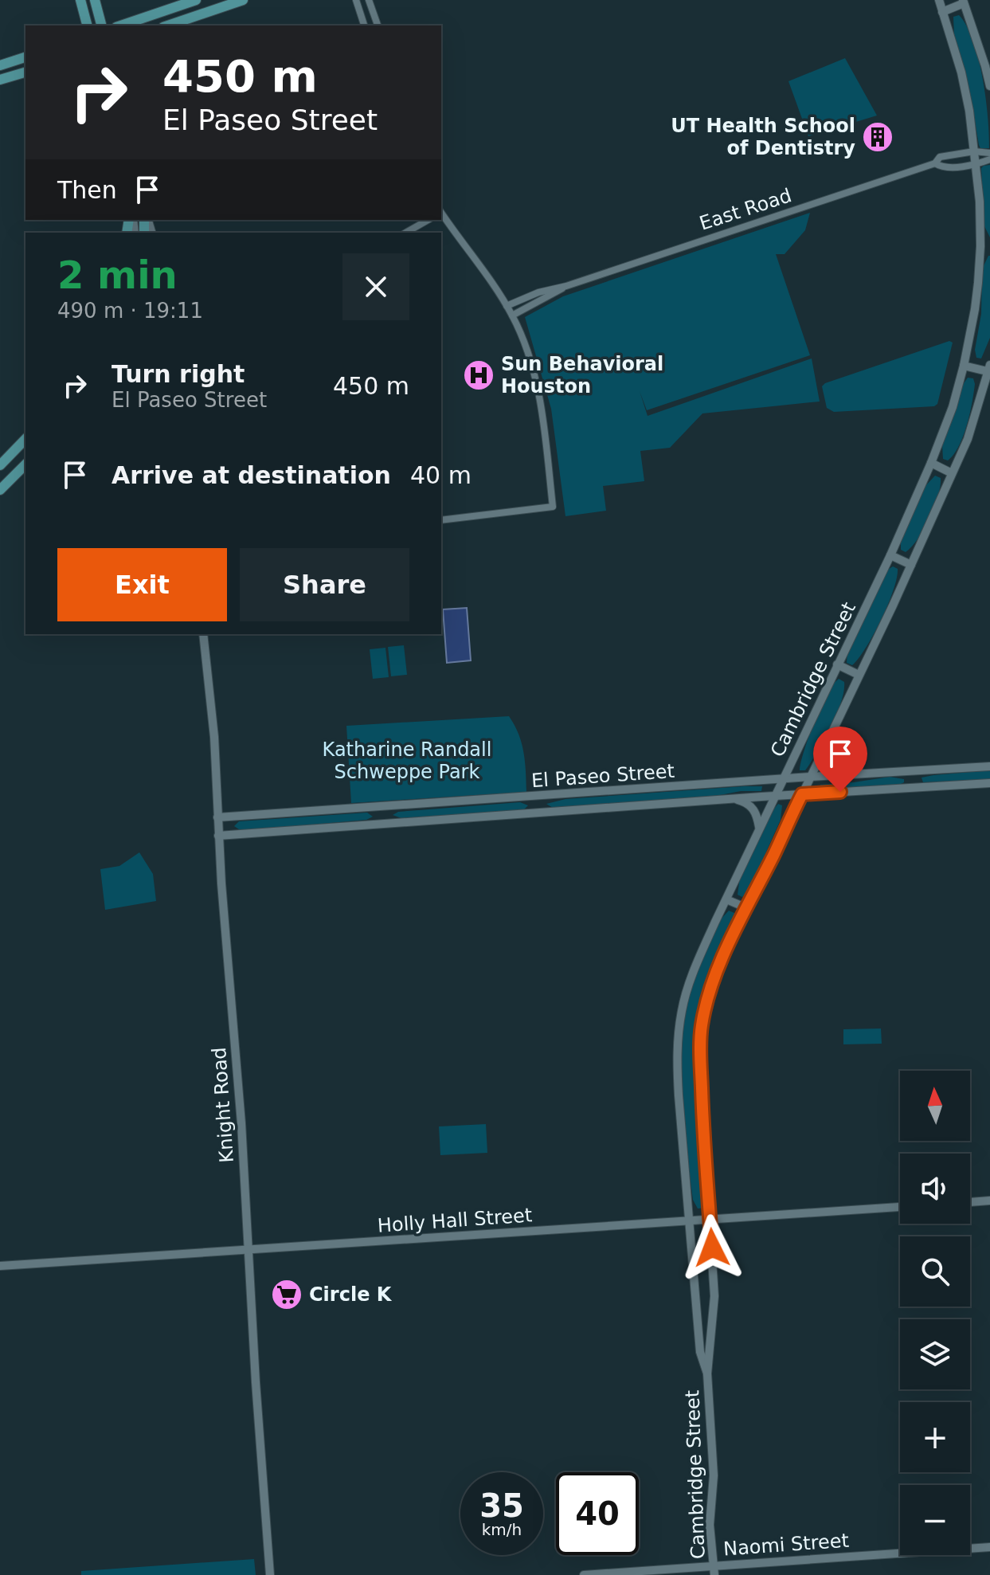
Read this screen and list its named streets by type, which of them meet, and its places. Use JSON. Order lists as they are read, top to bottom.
{
  "streets": {
    "street": [
      "East Road",
      "Cambridge Street",
      "El Paseo Street",
      "Knight Road",
      "Holly Hall Street",
      "Naomi Street"
    ]
  },
  "crossings": [
    ["East Road", "Cambridge Street"],
    ["Cambridge Street", "El Paseo Street"],
    ["Cambridge Street", "Holly Hall Street"],
    ["Cambridge Street", "Naomi Street"],
    ["El Paseo Street", "Knight Road"],
    ["Knight Road", "Holly Hall Street"]
  ],
  "parks": ["Katharine Randall Schweppe Park"],
  "places": {
    "building": ["UT Health School of Dentistry"],
    "hospital": ["Sun Behavioral Houston"],
    "supermarket": ["Circle K"]
  },
  "north": "top",
  "page": {
    "turn": ["450 m", "El Paseo Street"],
    "then": "Then",
    "heading": ["2 min", "490 m · 19:11"],
    "list": [
      {
        "name": "Turn right",
        "note": "El Paseo Street",
        "value": "450 m"
      },
      {
        "name": "Arrive at destination",
        "value": "40 m"
      }
    ],
    "buttons": ["Exit", "Share"],
    "map_buttons": ["+", "−"],
    "speed": "35 km/h",
    "limit": "40"
  }
}
